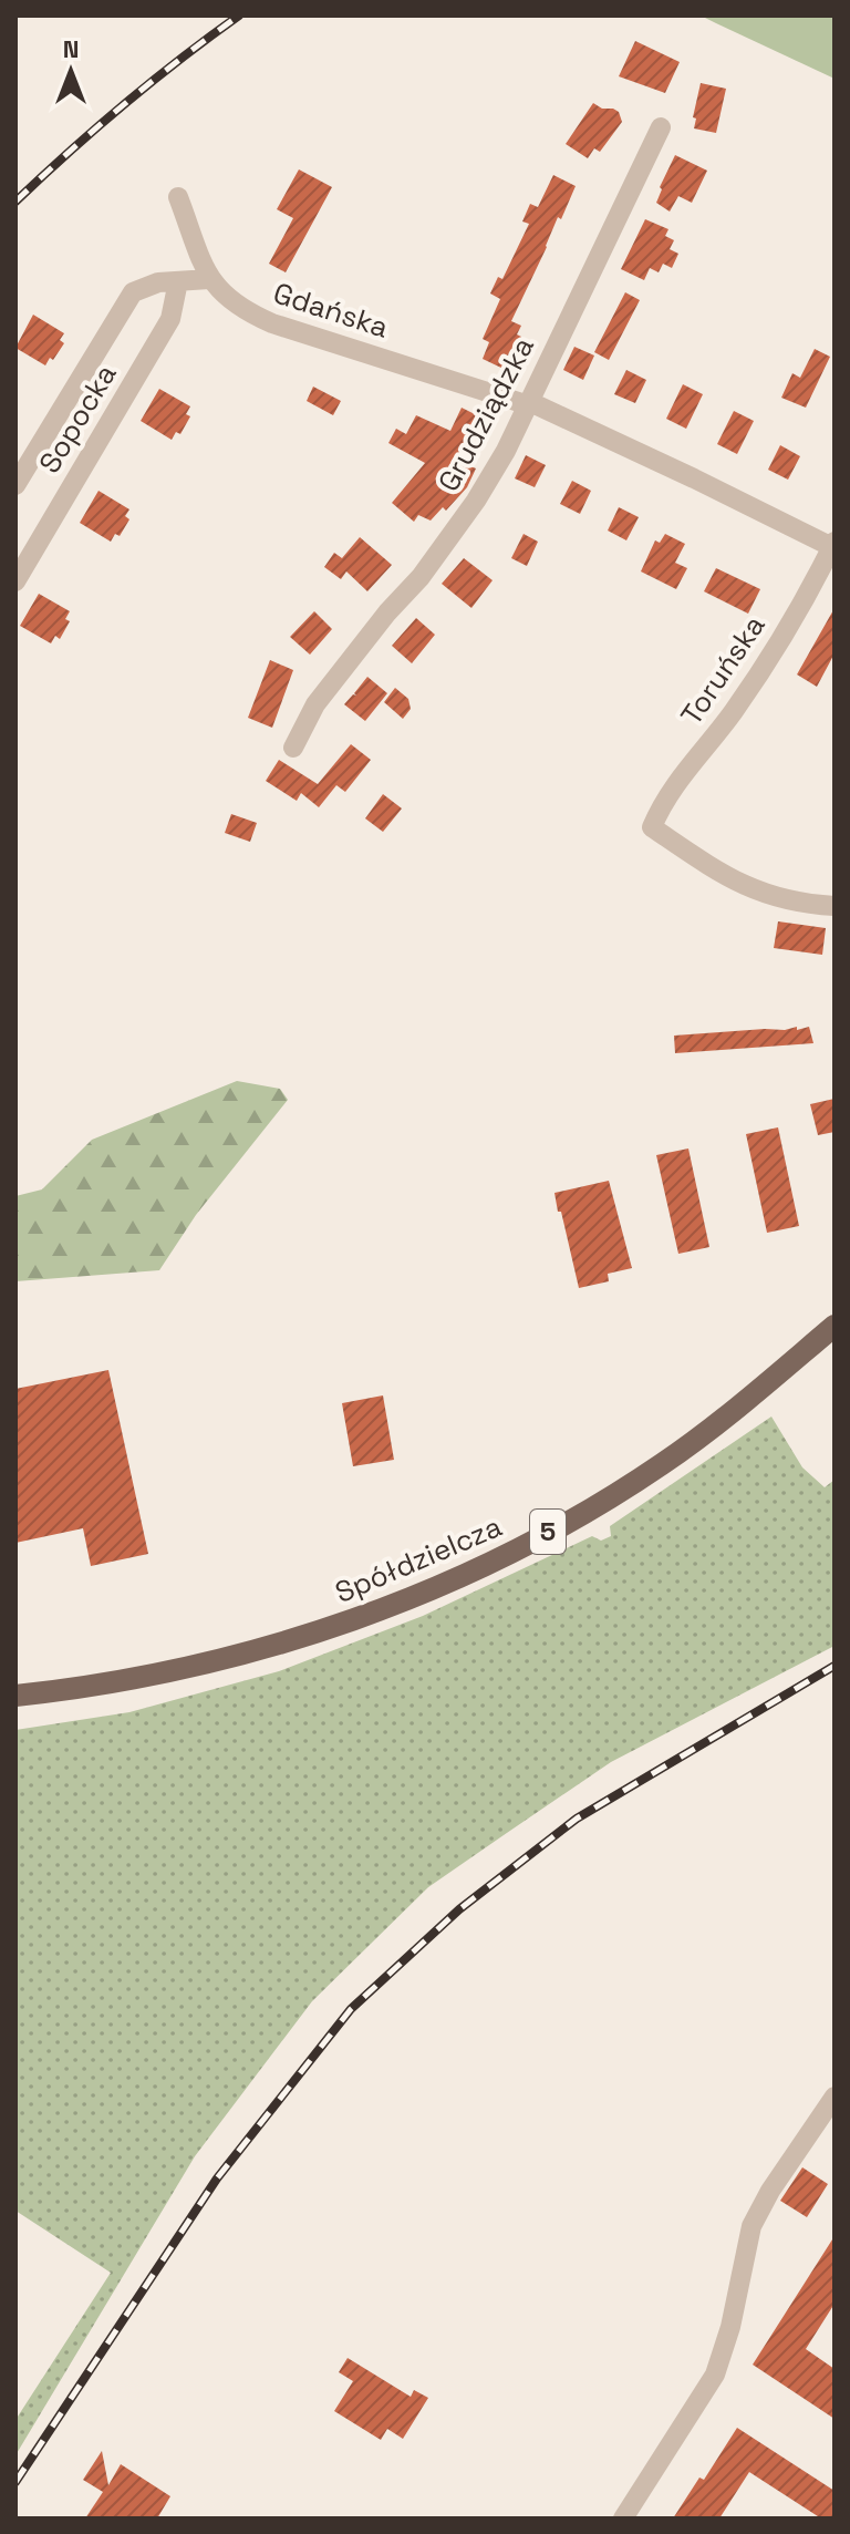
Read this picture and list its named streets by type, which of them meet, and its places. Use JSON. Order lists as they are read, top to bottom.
{
  "streets": {
    "main road": ["5", "Spółdzielcza"],
    "street": [
      "Gdańska",
      "Grudziądzka",
      "Sopocka",
      "Toruńska"
    ]
  },
  "crossings": [
    ["Gdańska", "Grudziądzka"],
    ["Gdańska", "Sopocka"],
    ["Gdańska", "Toruńska"]
  ],
  "north": "top"
}
